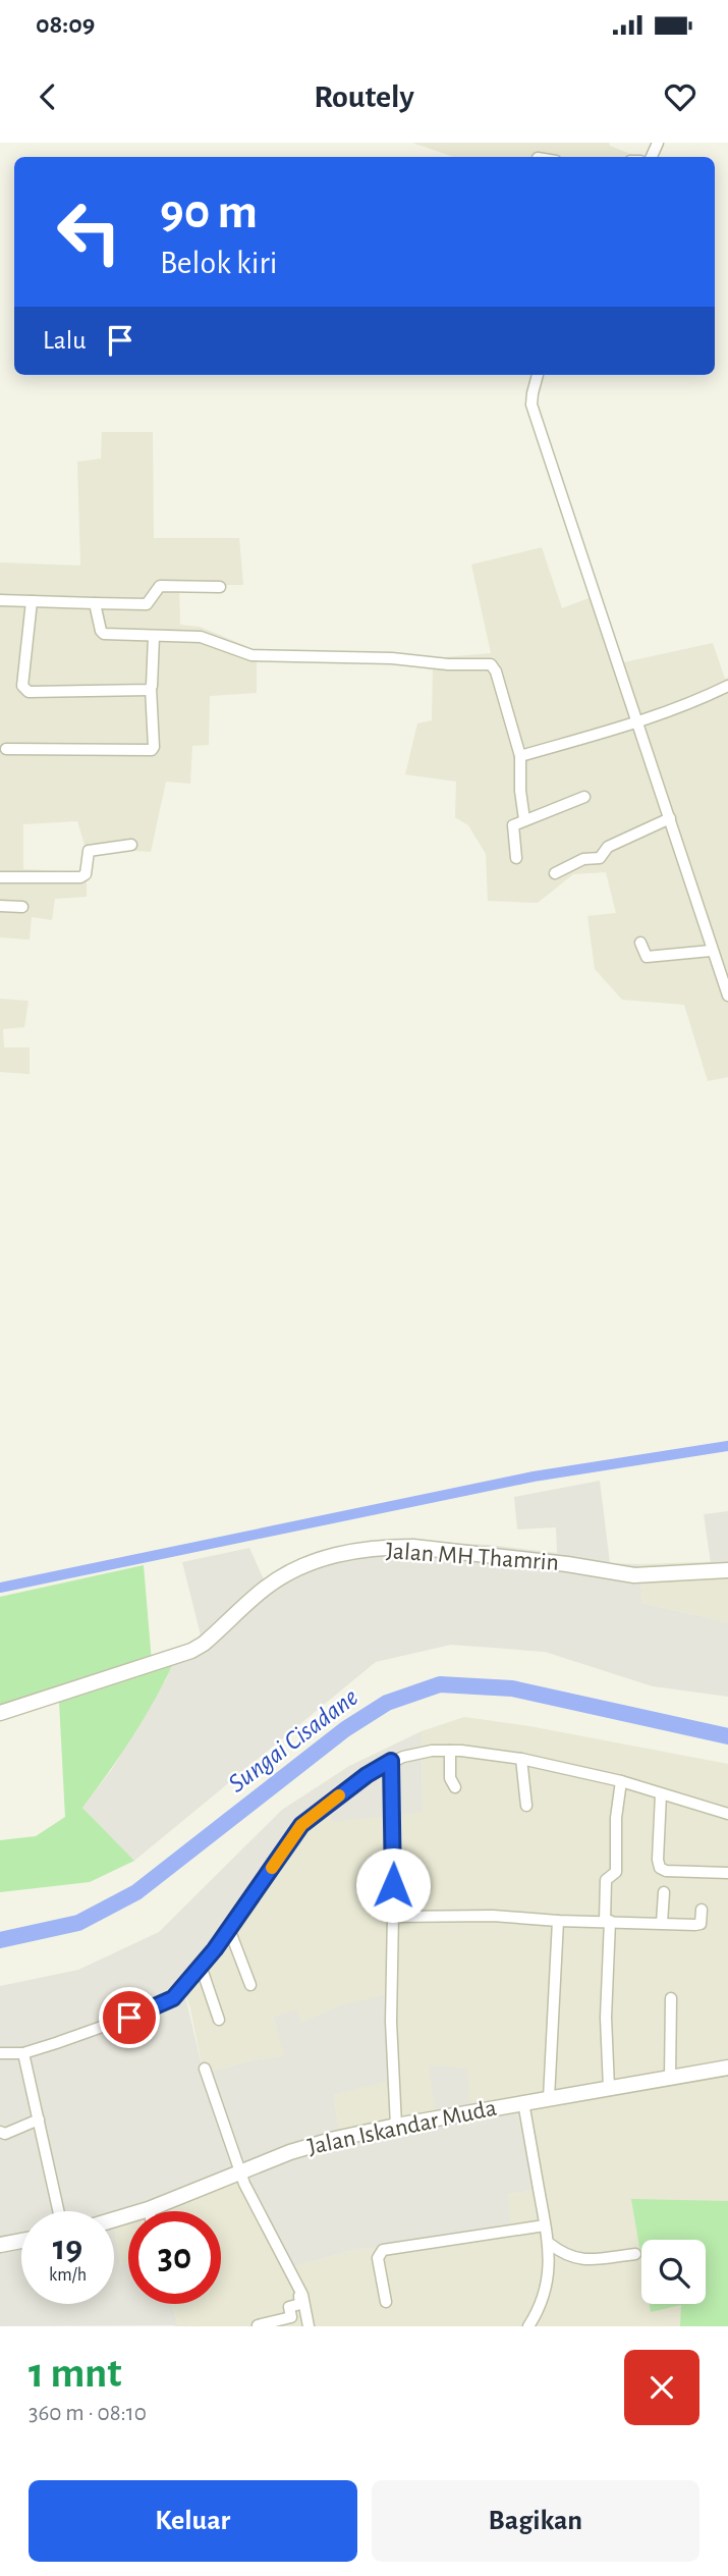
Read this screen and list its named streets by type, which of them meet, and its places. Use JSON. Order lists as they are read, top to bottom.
{
  "streets": {
    "street": ["Jalan MH Thamrin", "Jalan Iskandar Muda"]
  },
  "water": ["Sungai Cisadane"],
  "page": {
    "status": "08:09",
    "header": "Routely",
    "turn": ["90 m", "Belok kiri"],
    "then": "Lalu",
    "speed": "19 km/h",
    "limit": "30",
    "heading": ["1 mnt", "360 m · 08:10"],
    "buttons": ["Keluar", "Bagikan"]
  }
}
